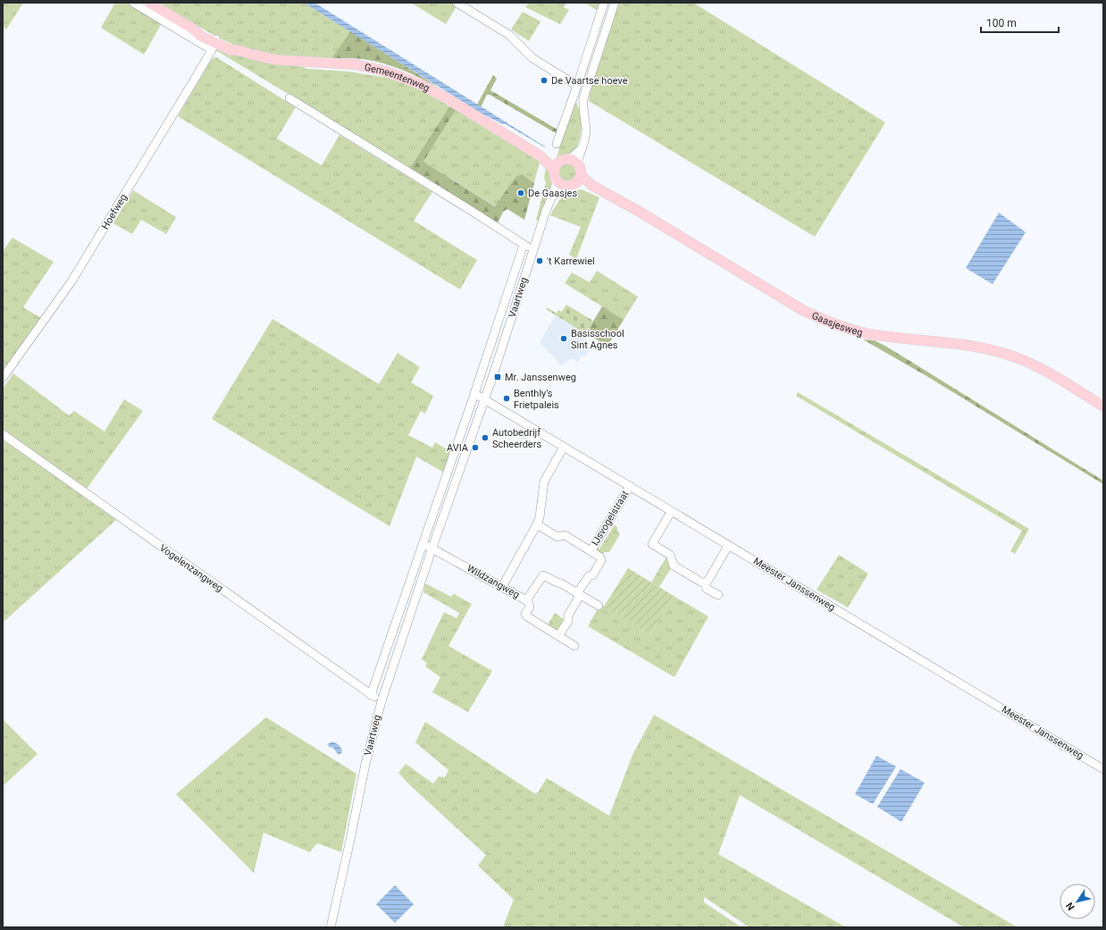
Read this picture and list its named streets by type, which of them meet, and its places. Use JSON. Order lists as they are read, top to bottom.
{
  "streets": {
    "main road": ["Gemeentenweg", "Gaasjesweg"],
    "street": [
      "Hoefweg",
      "Vaartweg",
      "IJsvogelstraat",
      "Vogelenzangweg",
      "Wildzangweg",
      "Meester Janssenweg"
    ]
  },
  "crossings": [
    ["Gemeentenweg", "Hoefweg"],
    ["Gemeentenweg", "Vaartweg"],
    ["Gemeentenweg", "Gaasjesweg"],
    ["Vaartweg", "Gaasjesweg"],
    ["Vaartweg", "Vogelenzangweg"],
    ["Vaartweg", "Wildzangweg"],
    ["Vaartweg", "Meester Janssenweg"],
    ["IJsvogelstraat", "Meester Janssenweg"]
  ],
  "places": {
    "other": [
      "De Vaartse hoeve",
      "De Gaasjes",
      "'t Karrewiel",
      "Basisschool Sint Agnes",
      "Benthly's Frietpaleis",
      "Autobedrijf Scheerders",
      "AVIA"
    ],
    "transit": ["Mr. Janssenweg"]
  },
  "scale_bar": "100 m",
  "north": "bottom left"
}
